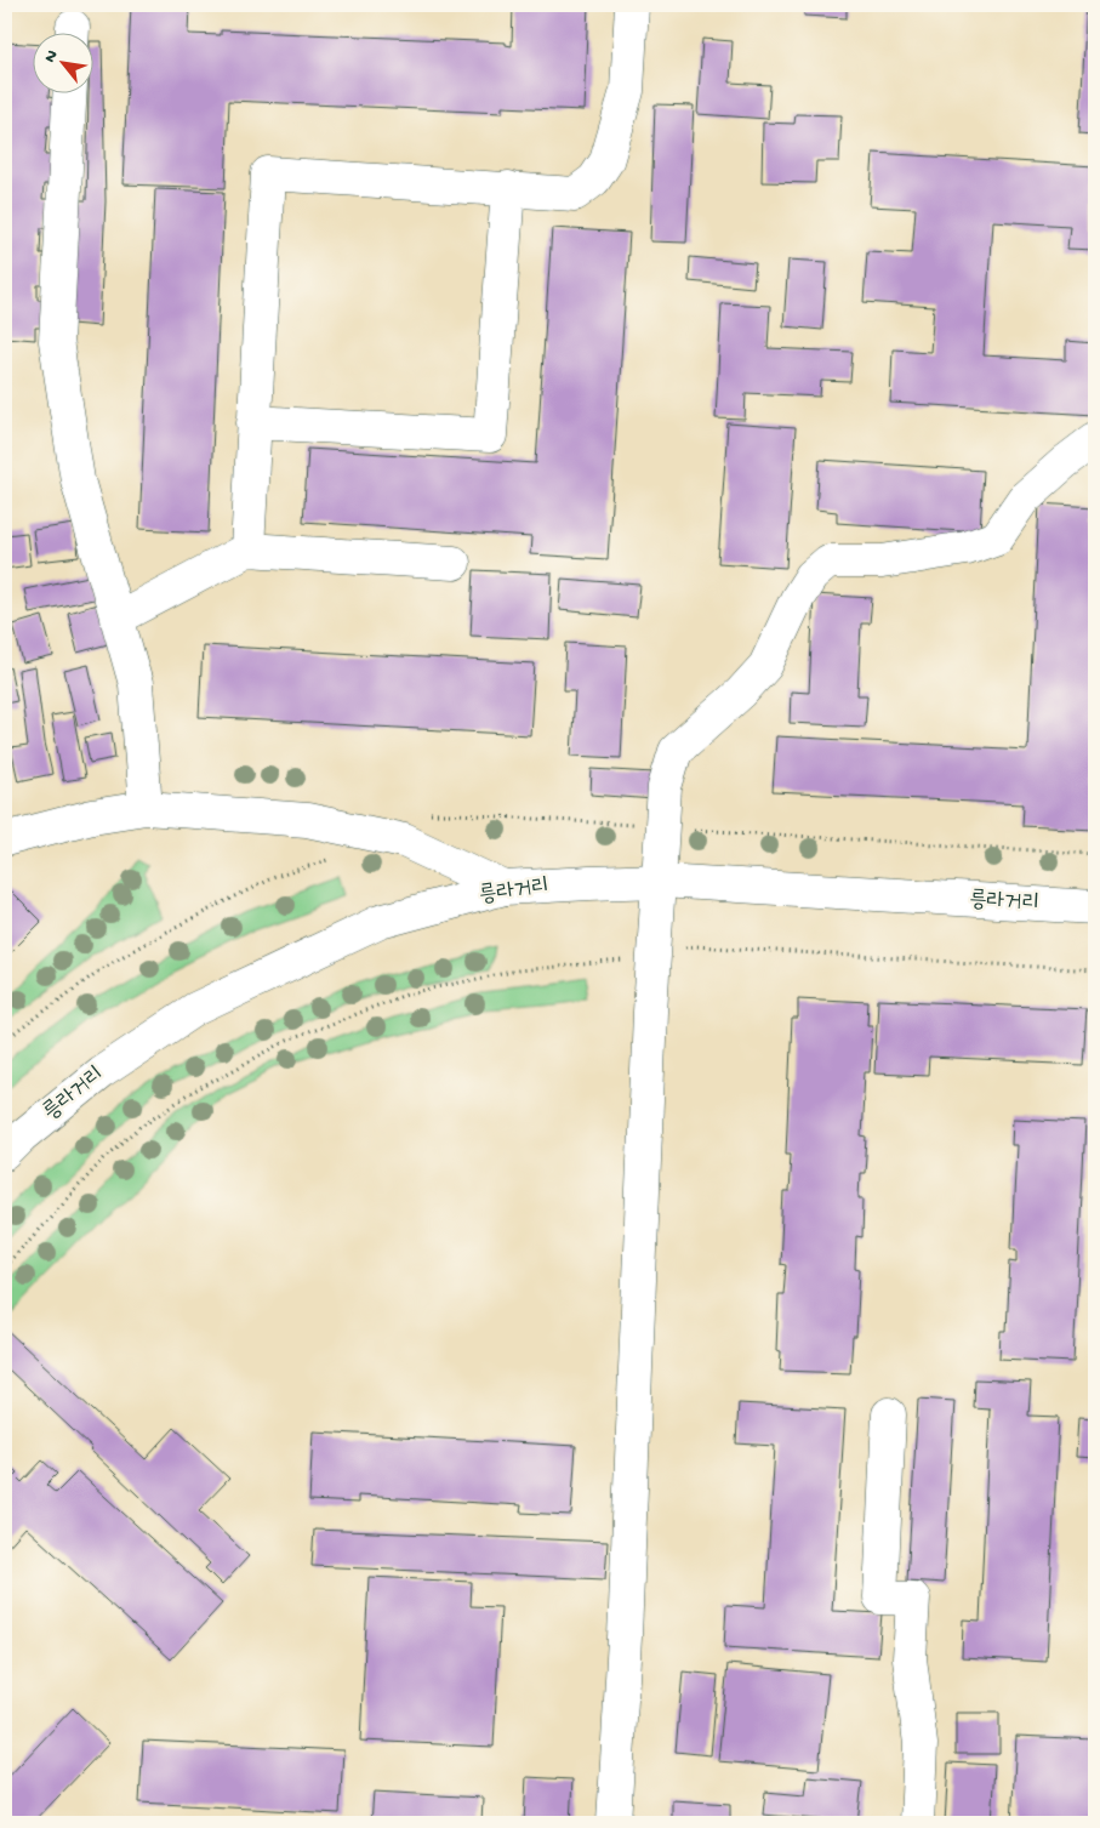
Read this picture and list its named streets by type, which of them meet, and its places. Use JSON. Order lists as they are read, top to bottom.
{
  "streets": {
    "street": ["릉라거리"]
  },
  "north": "top left"
}
